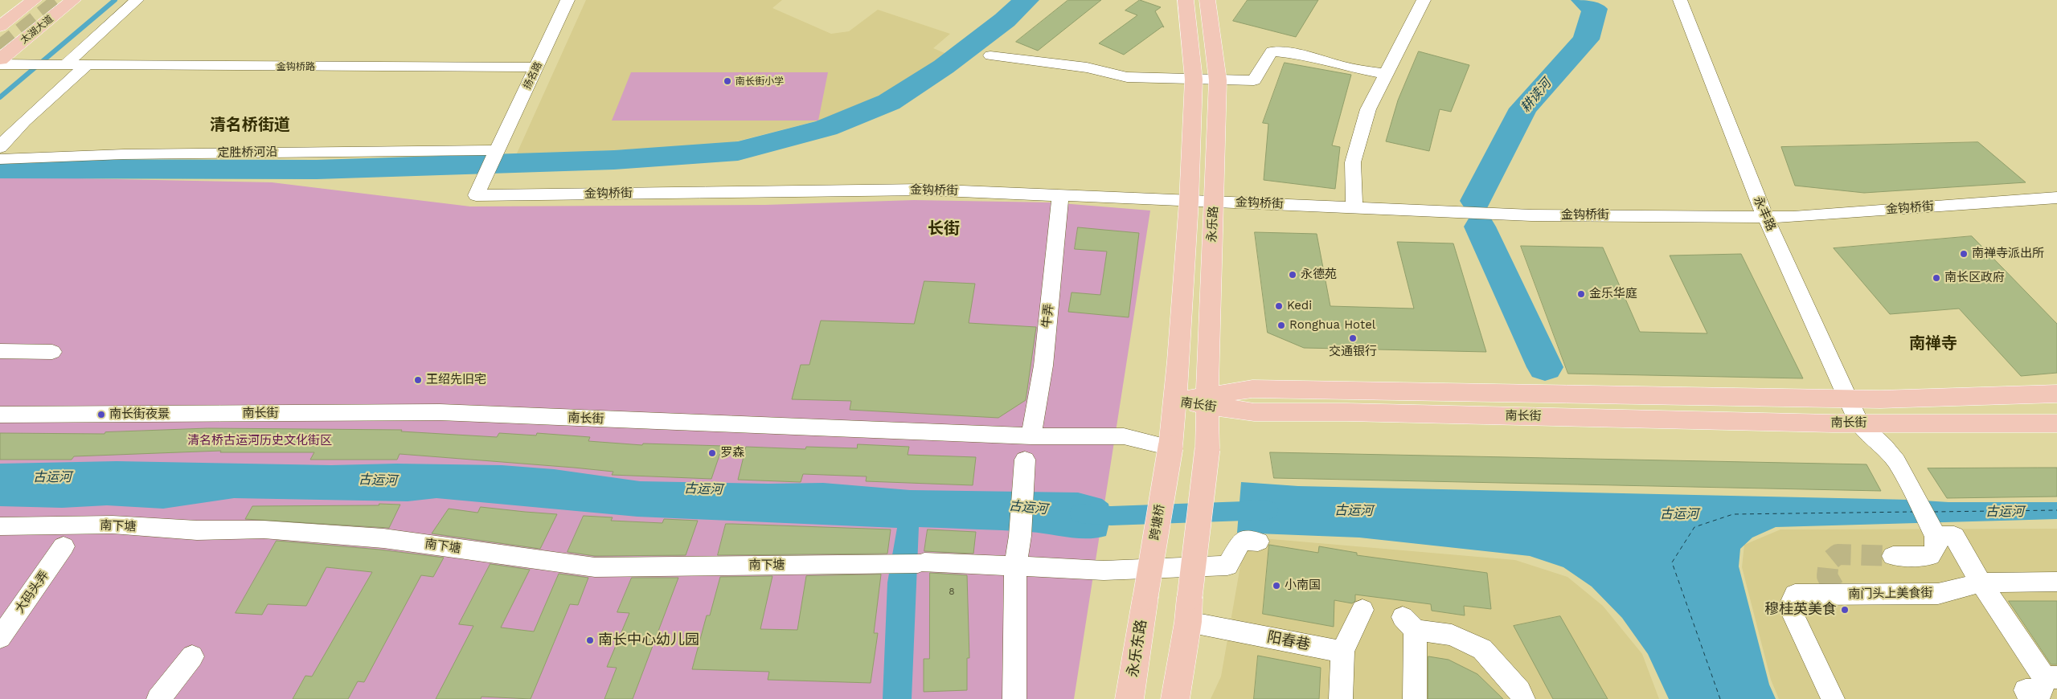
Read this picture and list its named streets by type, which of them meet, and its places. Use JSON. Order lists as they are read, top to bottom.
{
  "streets": {
    "main road": [
      "太湖大道",
      "永乐路",
      "南长街",
      "跨塘桥",
      "永乐东路"
    ],
    "street": [
      "金钩桥路",
      "扬名路",
      "定胜桥河沿",
      "金钩桥街",
      "永丰路",
      "牛弄",
      "南下塘",
      "大码头弄",
      "南门头上美食街",
      "阳春巷"
    ]
  },
  "crossings": [
    ["金钩桥路", "扬名路"],
    ["扬名路", "定胜桥河沿"],
    ["扬名路", "金钩桥街"],
    ["金钩桥街", "永丰路"],
    ["金钩桥街", "永乐路"],
    ["金钩桥街", "牛弄"],
    ["永丰路", "南长街"],
    ["永乐路", "南长街"],
    ["永乐路", "阳春巷"],
    ["牛弄", "南长街"],
    ["南长街", "跨塘桥"],
    ["跨塘桥", "永乐东路"]
  ],
  "districts": ["清名桥街道", "长街", "南禅寺"],
  "water": ["耕读河", "古运河"],
  "parks": ["清名桥古运河历史文化街区"],
  "places": [
    "南长街小学",
    "南禅寺派出所",
    "永德苑",
    "南长区政府",
    "金乐华庭",
    "Kedi",
    "Ronghua Hotel",
    "交通银行",
    "王绍先旧宅",
    "南长街夜景",
    "罗森",
    "小南国",
    "穆桂英美食",
    "南长中心幼儿园"
  ],
  "house_numbers": ["8"]
}
